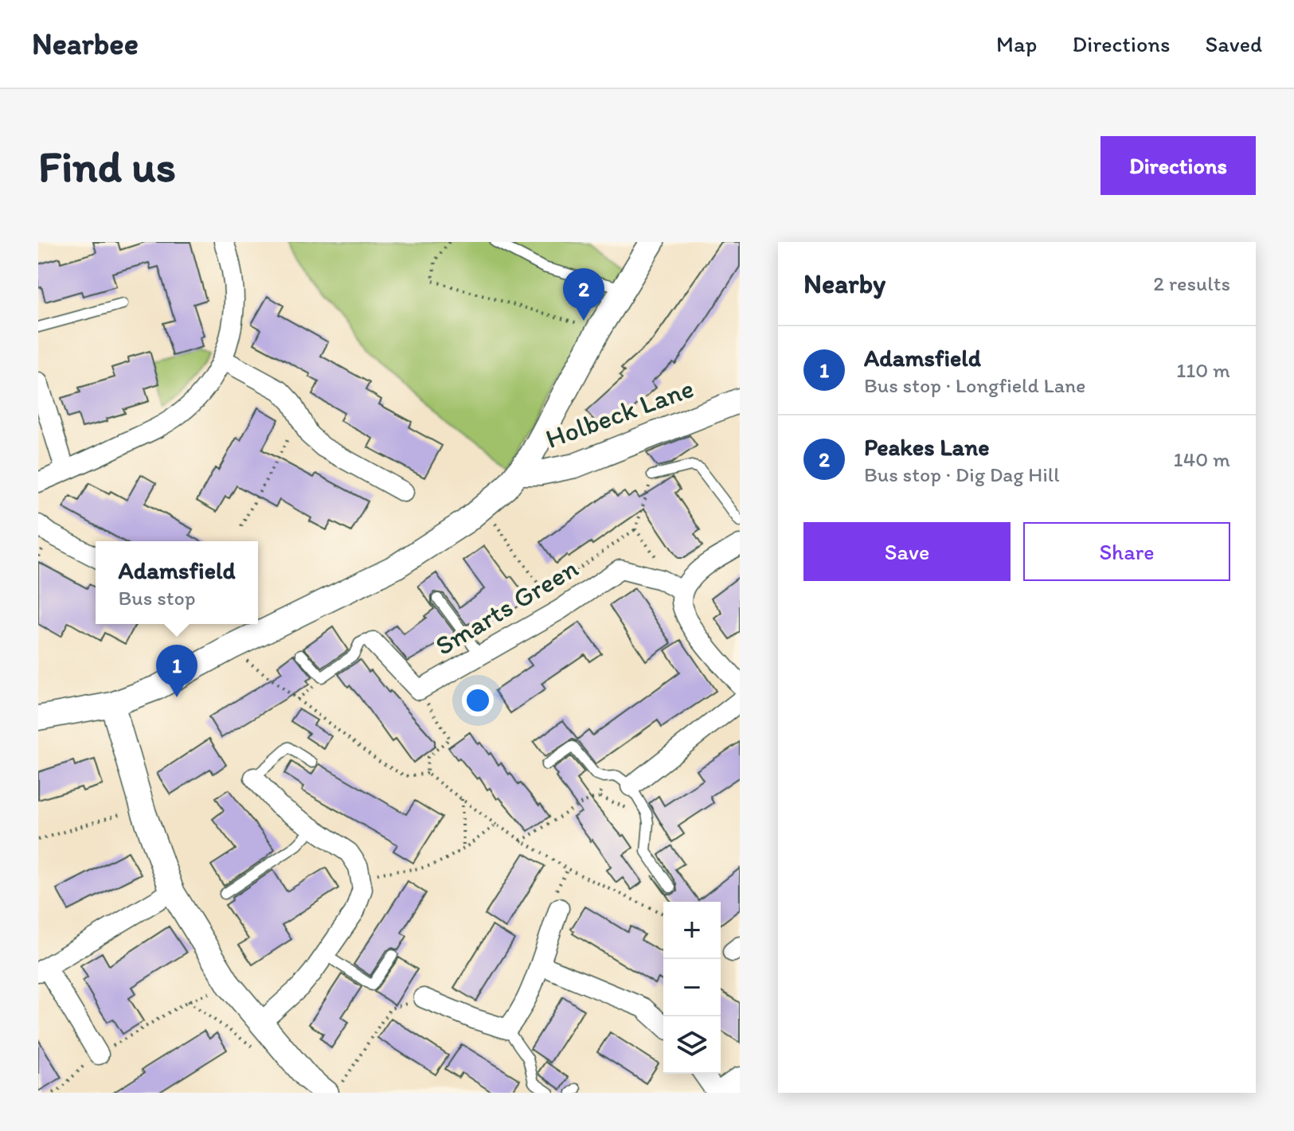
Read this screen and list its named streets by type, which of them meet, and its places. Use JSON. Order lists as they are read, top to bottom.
{
  "streets": {
    "street": ["Holbeck Lane", "Smarts Green"]
  },
  "page": {
    "header": "Nearbee",
    "nav": ["Map", "Directions", "Saved"],
    "buttons": [
      "Directions",
      ["Save", "Share"]
    ],
    "title": "Find us",
    "heading": ["Nearby", "2 results"],
    "pins": ["2", "1"],
    "list": [
      {
        "mark": "1",
        "name": "Adamsfield",
        "note": "Bus stop · Longfield Lane",
        "value": "110 m"
      },
      {
        "mark": "2",
        "name": "Peakes Lane",
        "note": "Bus stop · Dig Dag Hill",
        "value": "140 m"
      }
    ],
    "popup": ["Adamsfield", "Bus stop"],
    "map_buttons": ["+", "−"]
  }
}
